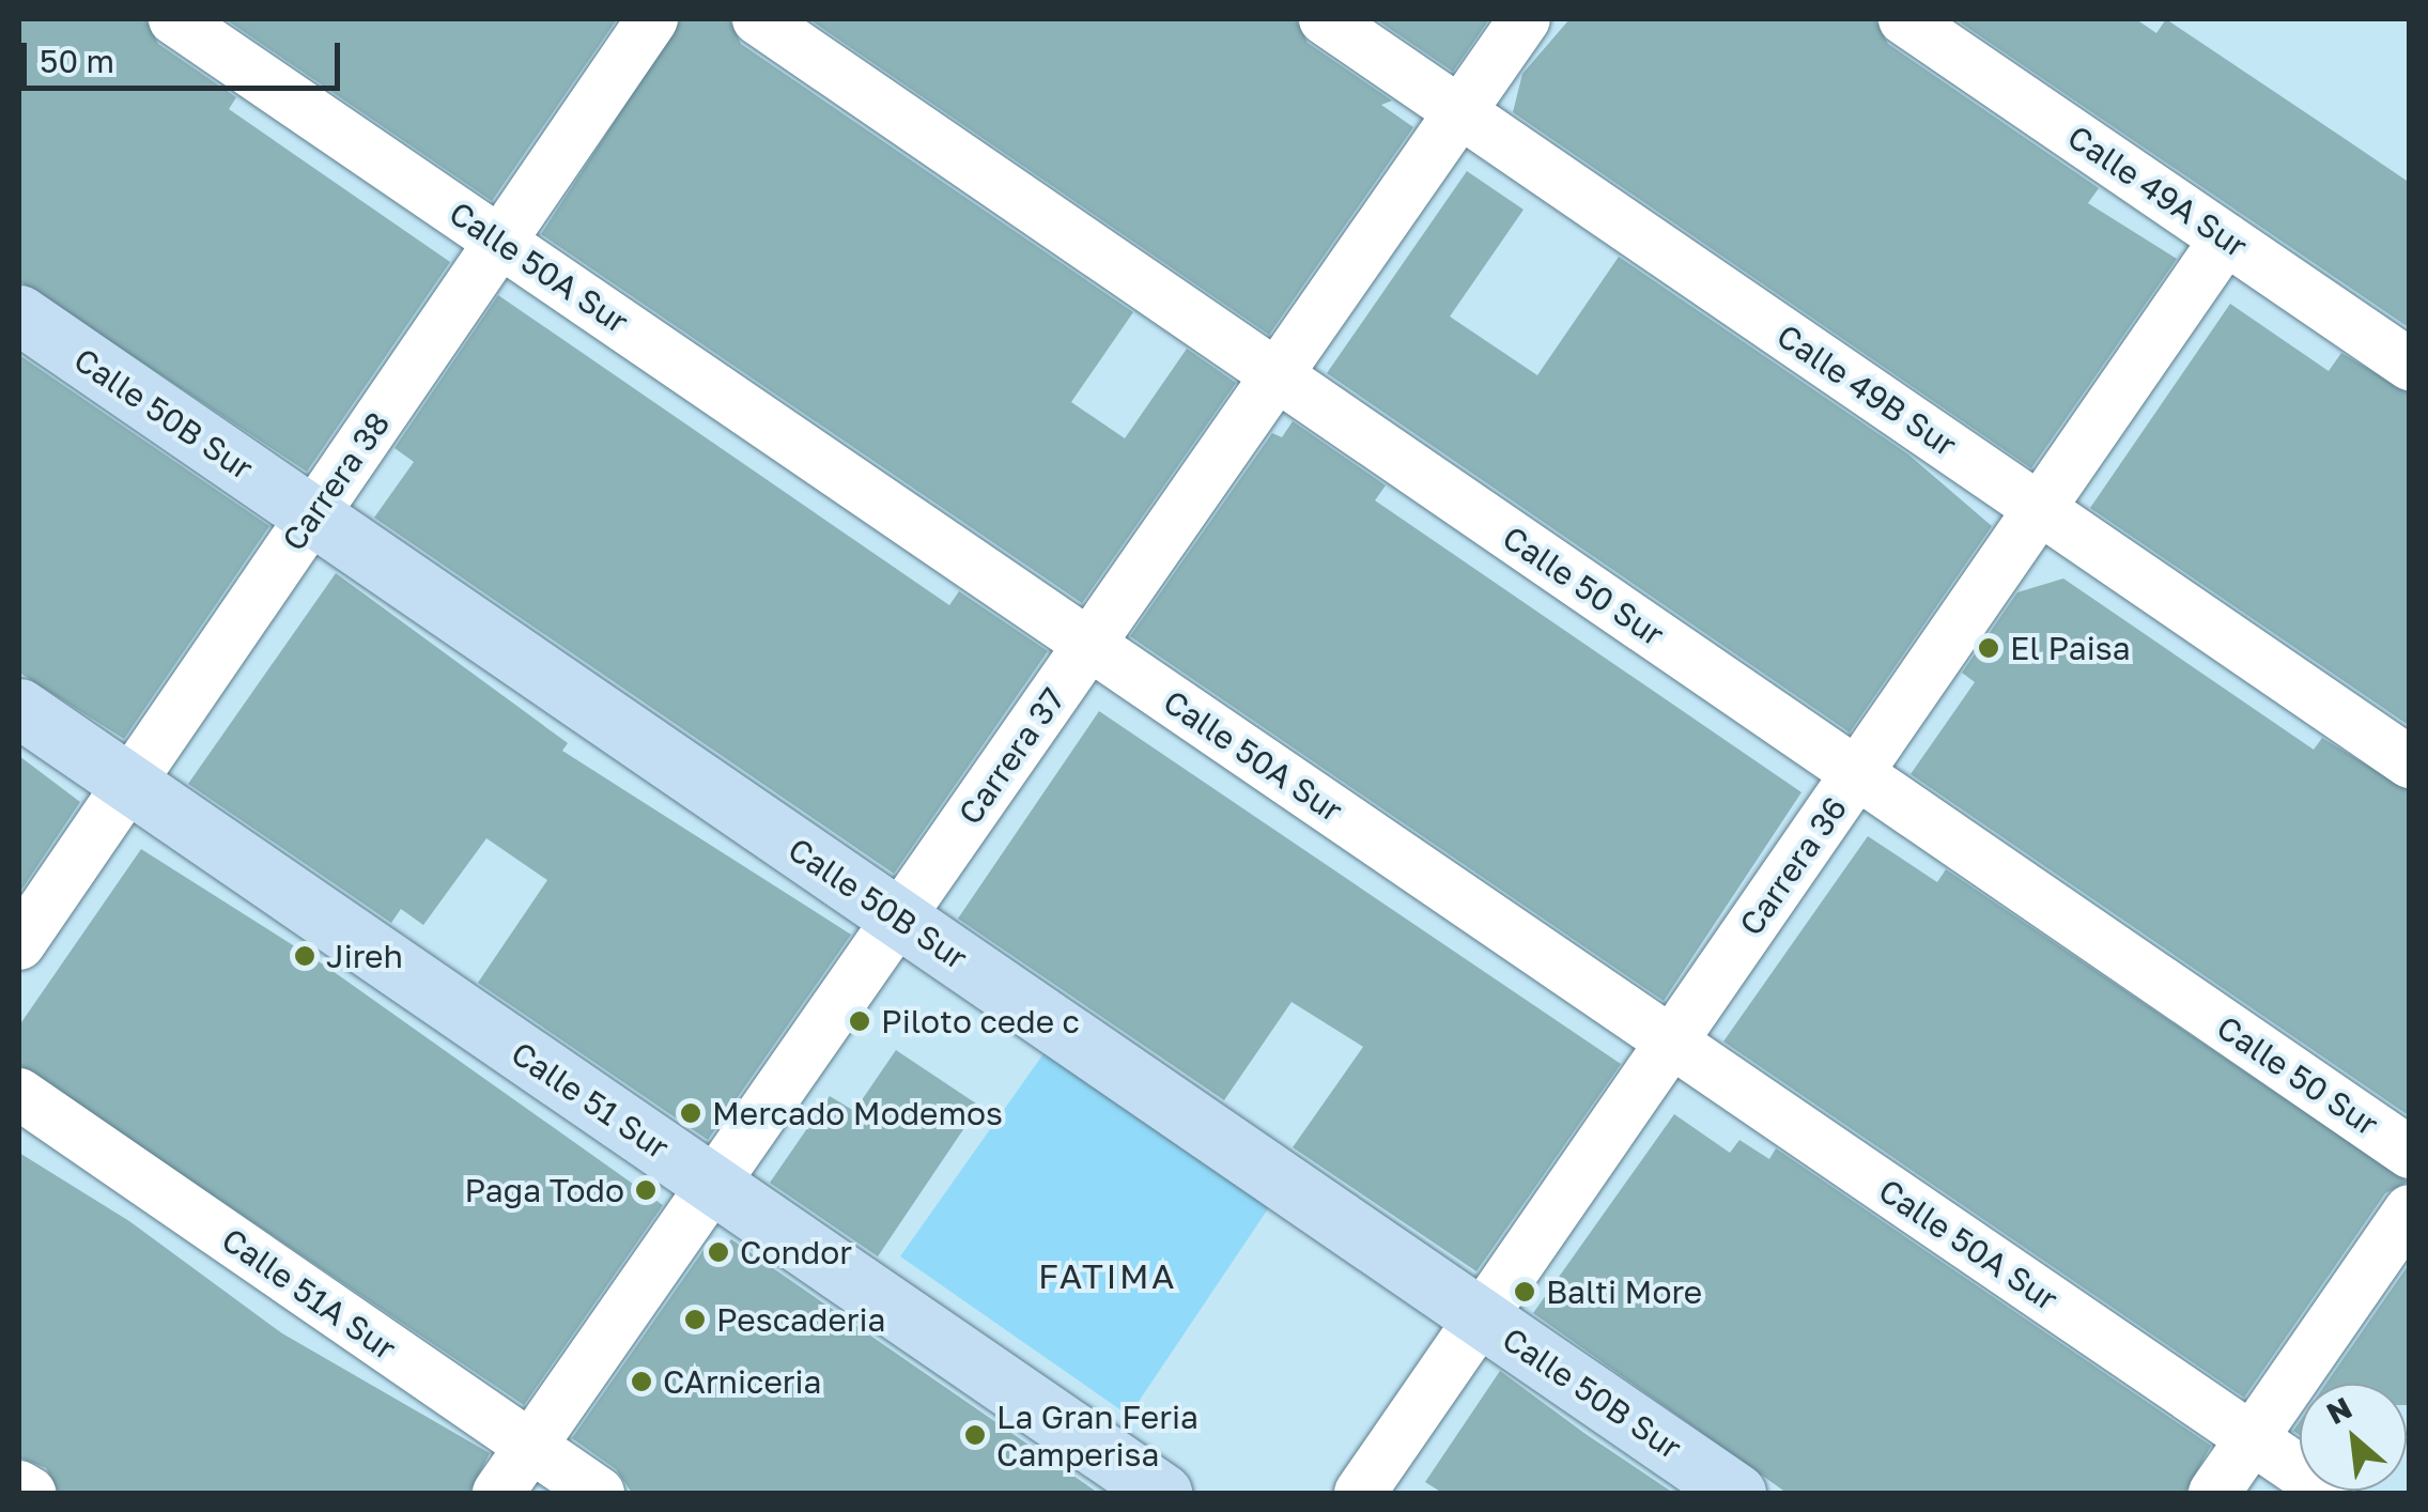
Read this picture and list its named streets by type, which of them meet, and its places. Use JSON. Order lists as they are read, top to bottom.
{
  "streets": {
    "main road": ["Calle 50B Sur", "Calle 51 Sur"],
    "street": [
      "Calle 49A Sur",
      "Calle 50A Sur",
      "Calle 49B Sur",
      "Carrera 38",
      "Calle 50 Sur",
      "Carrera 37",
      "Carrera 36",
      "Calle 51A Sur"
    ]
  },
  "crossings": [
    ["Calle 49A Sur", "Carrera 36"],
    ["Calle 50A Sur", "Carrera 38"],
    ["Calle 50A Sur", "Carrera 37"],
    ["Calle 50A Sur", "Carrera 36"],
    ["Calle 49B Sur", "Carrera 37"],
    ["Calle 49B Sur", "Carrera 36"],
    ["Calle 50B Sur", "Carrera 38"],
    ["Calle 50B Sur", "Carrera 37"],
    ["Calle 50B Sur", "Carrera 36"],
    ["Carrera 38", "Calle 51 Sur"],
    ["Calle 50 Sur", "Carrera 37"],
    ["Calle 50 Sur", "Carrera 36"],
    ["Carrera 37", "Calle 51 Sur"],
    ["Carrera 37", "Calle 51A Sur"]
  ],
  "districts": ["FATIMA"],
  "places": [
    "El Paisa",
    "Jireh",
    "Piloto cede c",
    "Mercado Modemos",
    "Paga Todo",
    "Condor",
    "Balti More",
    "Pescaderia",
    "CArniceria",
    "La Gran Feria Camperisa"
  ],
  "scale_bar": "50 m",
  "north": "top left"
}
